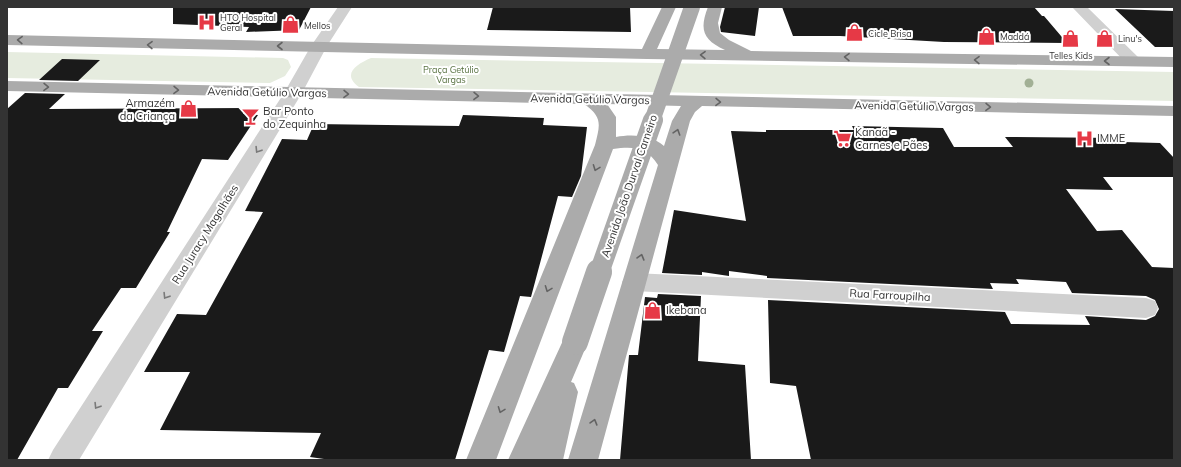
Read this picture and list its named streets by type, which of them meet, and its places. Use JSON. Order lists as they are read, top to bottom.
{
  "streets": {
    "main road": ["Avenida Getúlio Vargas", "Avenida João Durval Carneiro"],
    "street": ["Rua Juracy Magalhães", "Rua Farroupilha"]
  },
  "crossings": [
    ["Avenida Getúlio Vargas", "Rua Juracy Magalhães"]
  ],
  "one_way": ["Rua Juracy Magalhães"],
  "parks": ["Praça Getúlio Vargas"],
  "places": {
    "hospital": ["HTO Hospital Geral", "IMME"],
    "shop": [
      "Mellos",
      "Cicle Brisa",
      "Maddá",
      "Telles Kids",
      "Linu's",
      "Armazém da Criança",
      "Ikebana"
    ],
    "bar": ["Bar Ponto do Zequinha"],
    "supermarket": ["Kanaã - Carnes e Pães"]
  }
}
